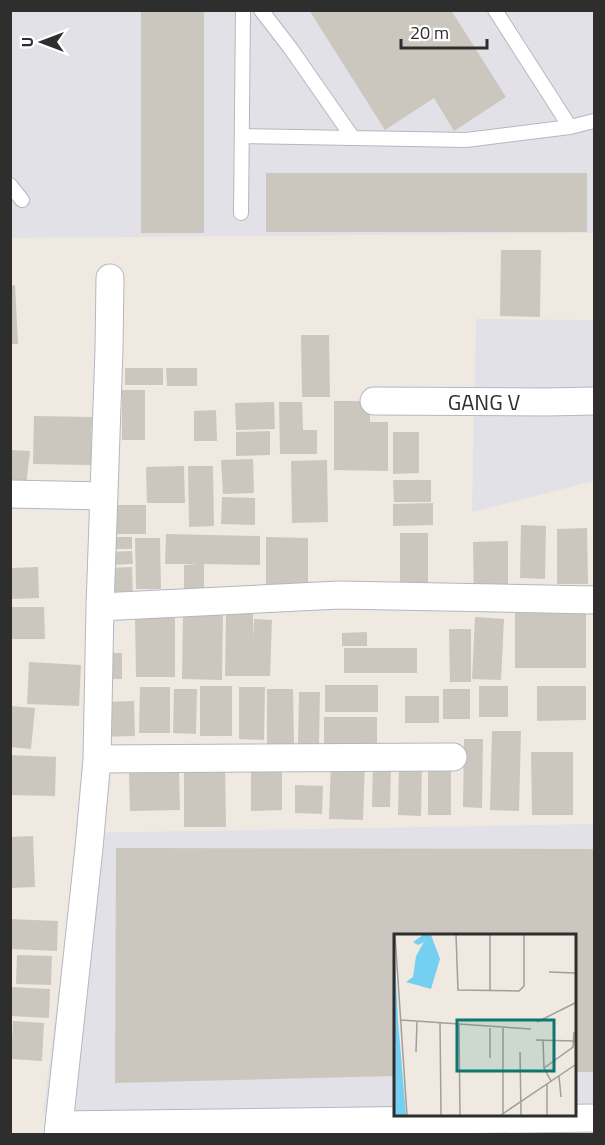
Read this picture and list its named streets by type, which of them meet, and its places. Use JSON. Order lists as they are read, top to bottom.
{
  "streets": {
    "street": ["GANG V"]
  },
  "scale_bar": "20 m",
  "north": "left"
}
